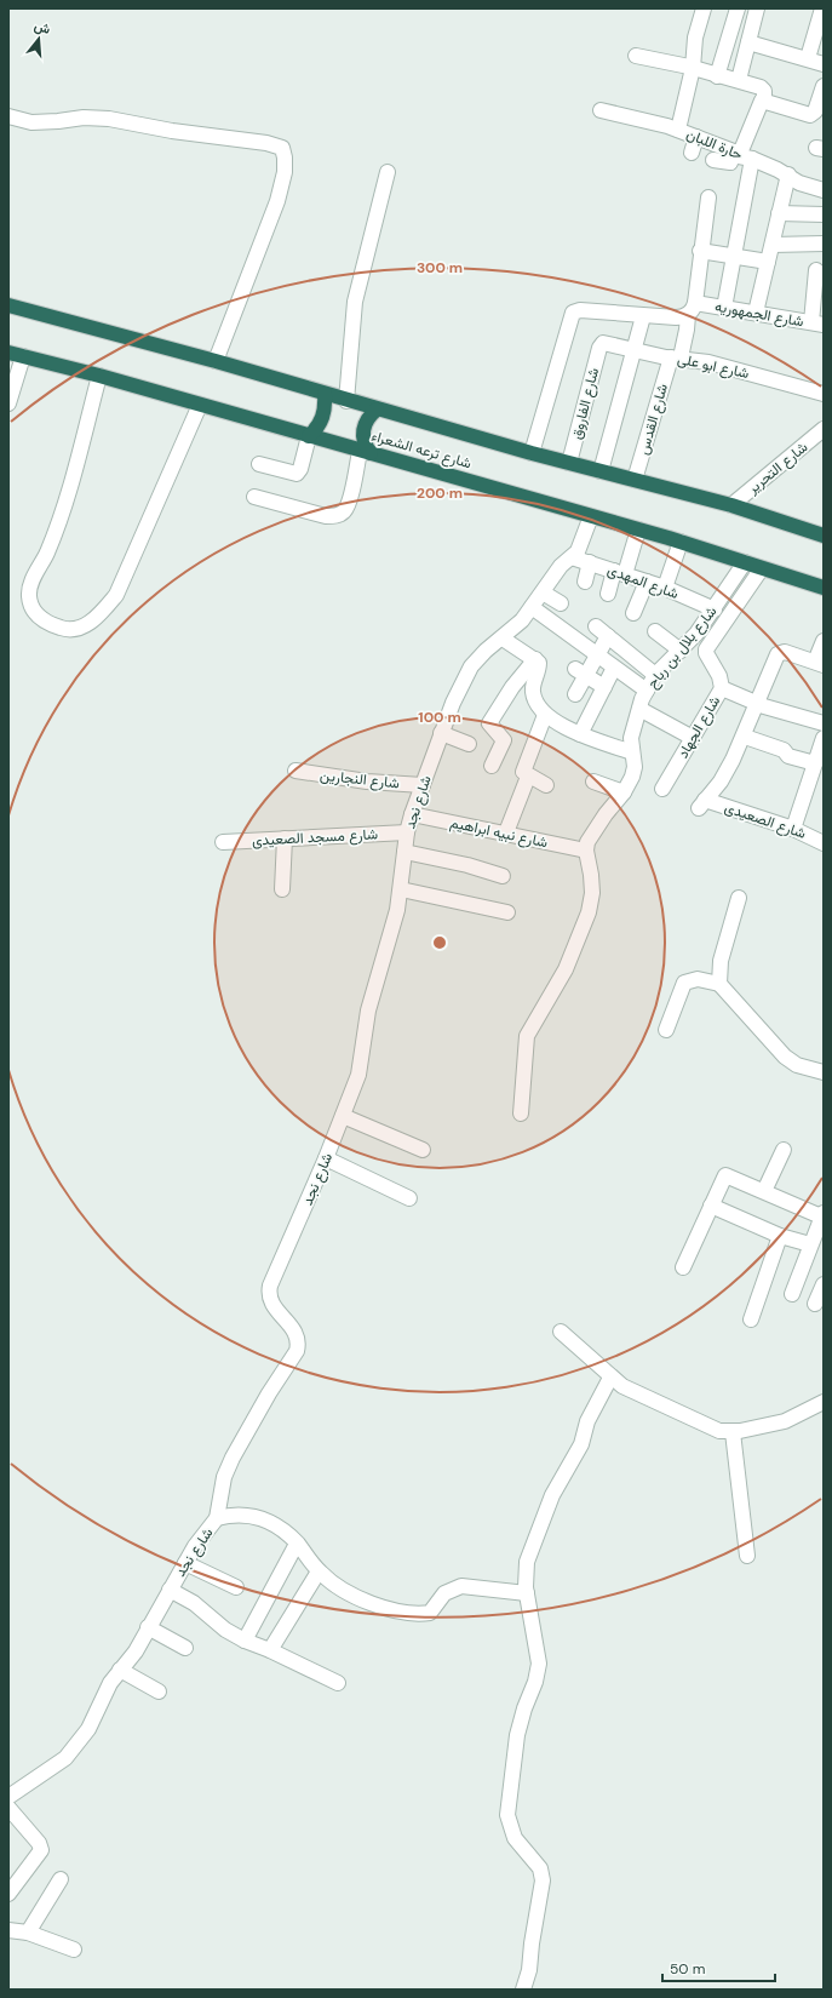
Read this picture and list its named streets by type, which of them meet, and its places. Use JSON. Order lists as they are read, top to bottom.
{
  "streets": {
    "highway": ["شارع ترعه الشعراء"],
    "street": [
      "حارة اللبان",
      "شارع الجمهوريه",
      "شارع ابو على",
      "شارع الفاروق",
      "شارع القدس",
      "شارع التحرير",
      "شارع المهدى",
      "شارع بلال بن رباح",
      "شارع الجهاد",
      "شارع النجارين",
      "شارع نجد",
      "شارع الصعيدى",
      "شارع نبيه ابراهيم",
      "شارع مسجد الصعيدى"
    ]
  },
  "crossings": [
    ["شارع الجمهوريه", "شارع القدس"],
    ["شارع الجمهوريه", "شارع ترعه الشعراء"],
    ["شارع ابو على", "شارع الفاروق"],
    ["شارع ابو على", "شارع القدس"],
    ["شارع الفاروق", "شارع ترعه الشعراء"],
    ["شارع القدس", "شارع ترعه الشعراء"],
    ["شارع ترعه الشعراء", "شارع التحرير"],
    ["شارع ترعه الشعراء", "شارع بلال بن رباح"],
    ["شارع ترعه الشعراء", "شارع الجهاد"],
    ["شارع ترعه الشعراء", "شارع نجد"],
    ["شارع المهدى", "شارع بلال بن رباح"],
    ["شارع المهدى", "شارع نجد"],
    ["شارع بلال بن رباح", "شارع نبيه ابراهيم"],
    ["شارع النجارين", "شارع نجد"],
    ["شارع نجد", "شارع نبيه ابراهيم"],
    ["شارع نجد", "شارع مسجد الصعيدى"]
  ],
  "scale_bar": "50 m",
  "north": "top",
  "rings": ["300 m", "200 m", "100 m"]
}
